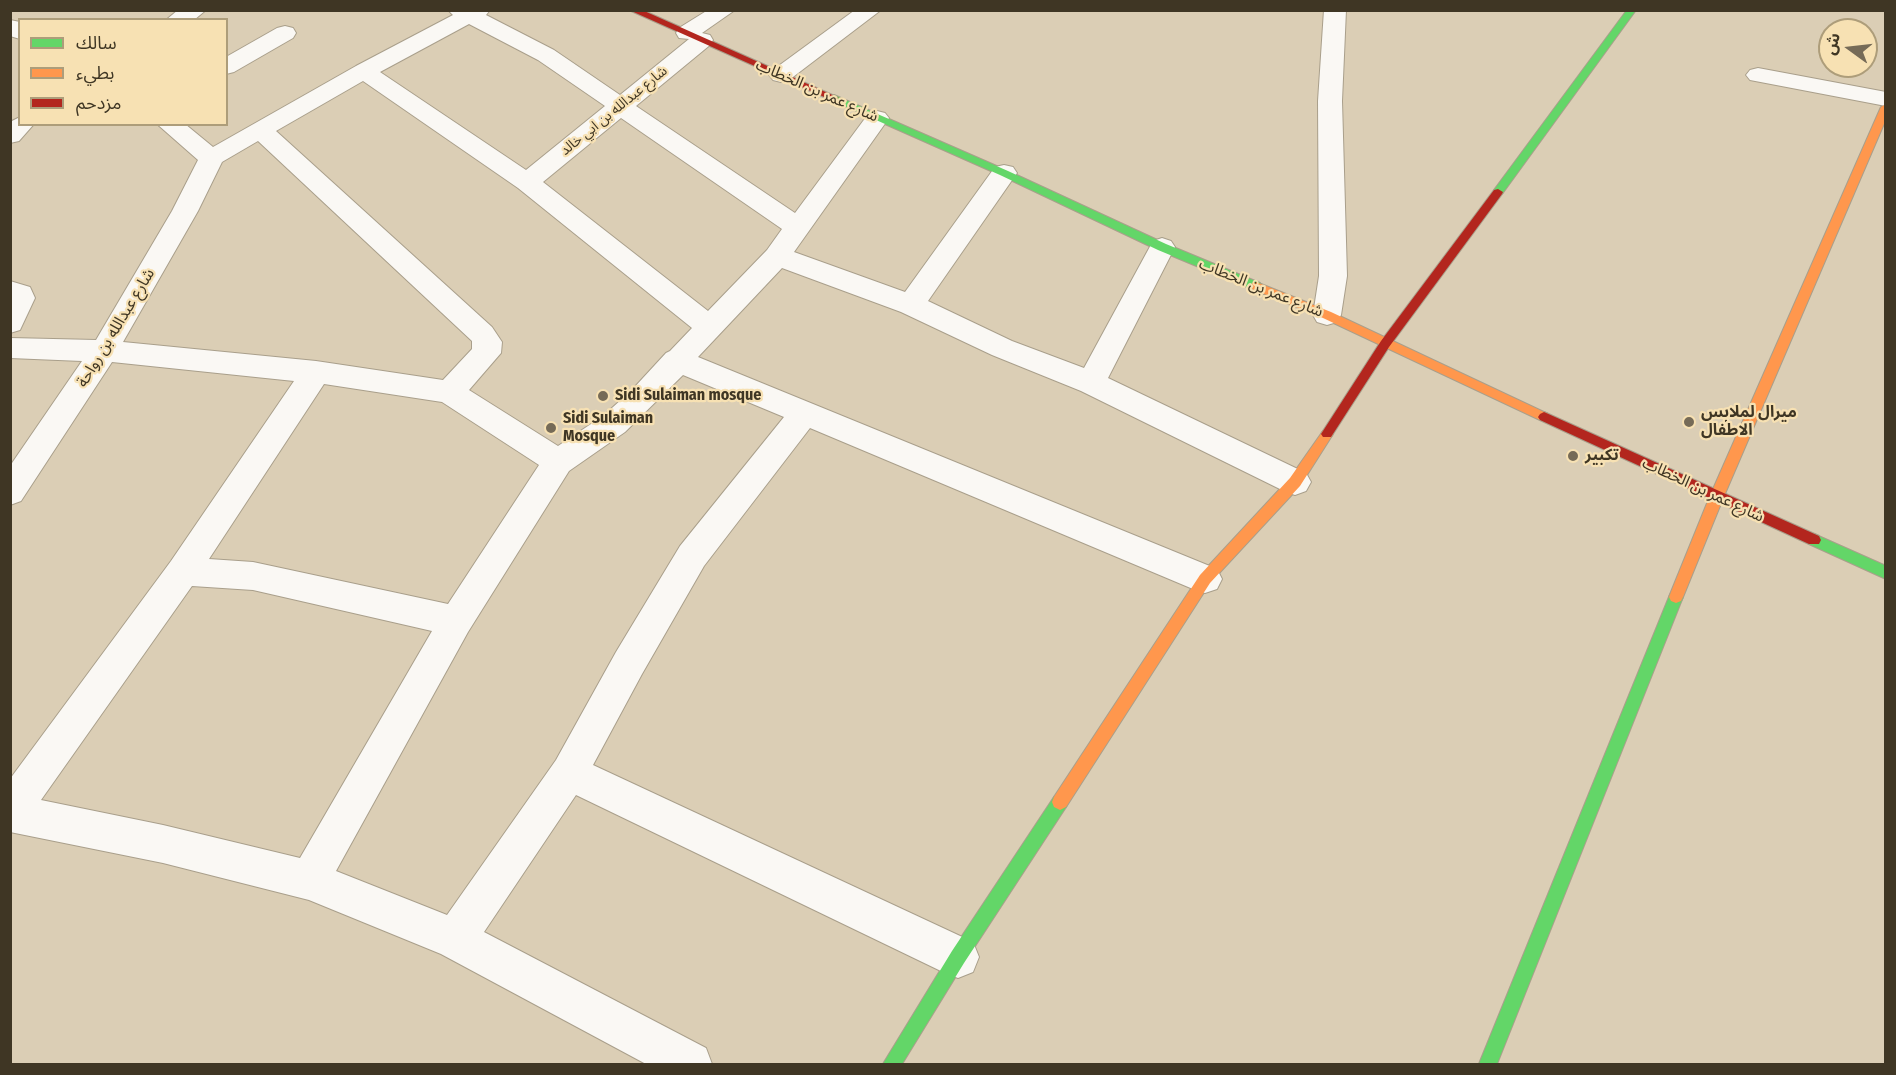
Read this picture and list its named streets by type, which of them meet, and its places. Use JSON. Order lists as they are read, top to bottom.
{
  "streets": {
    "street": ["شارع عمر بن الخطاب", "شارع عبدالله بن ابي خالد", "شارع عبدالله بن رواحة"]
  },
  "crossings": [
    ["شارع عمر بن الخطاب", "شارع عبدالله بن ابي خالد"]
  ],
  "places": [
    "Sidi Sulaiman mosque",
    "ميرال لملابس الاطفال",
    "Sidi Sulaiman Mosque",
    "تكبير"
  ],
  "legend": ["سالك", "بطيء", "مزدحم"],
  "north": "left"
}
